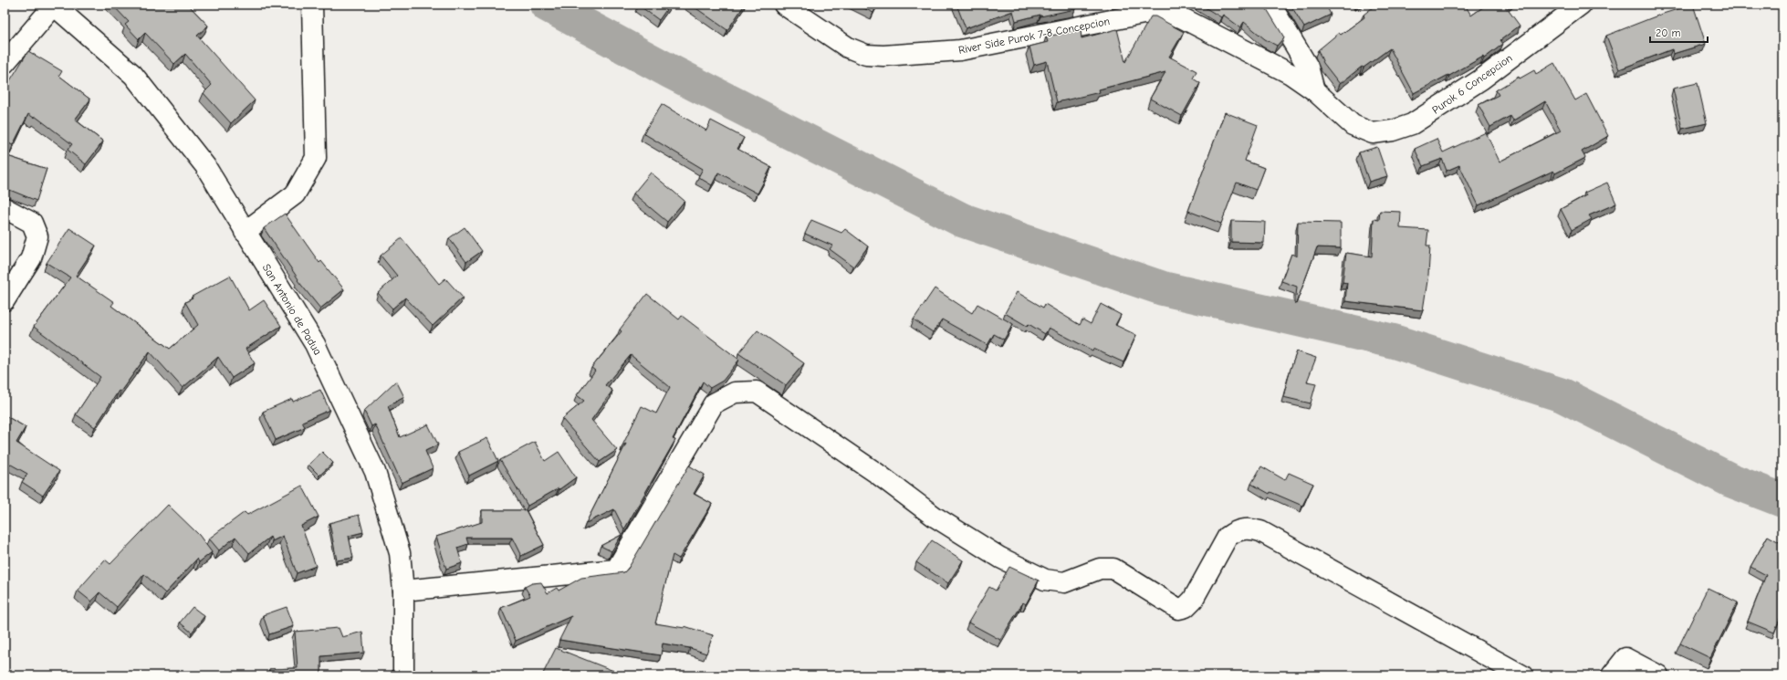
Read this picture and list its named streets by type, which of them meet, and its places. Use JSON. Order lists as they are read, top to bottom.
{
  "streets": {
    "street": ["River Side Purok 7-8 Concepcion", "Purok 6 Concepcion", "San Antonio de Padua"]
  },
  "crossings": [
    ["River Side Purok 7-8 Concepcion", "Purok 6 Concepcion"]
  ],
  "scale_bar": "20 m"
}
